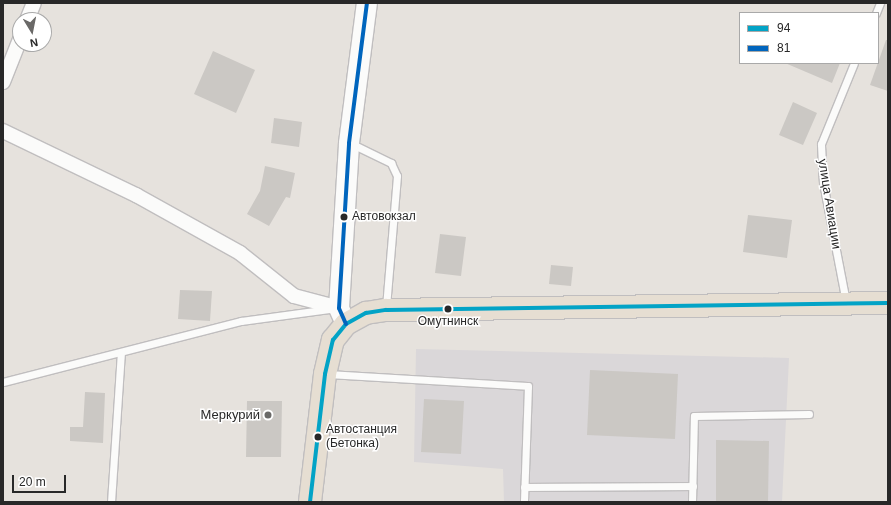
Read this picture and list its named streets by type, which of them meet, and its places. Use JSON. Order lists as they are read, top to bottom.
{
  "streets": {
    "lane": ["улица Авиации"]
  },
  "places": [
    "Автовокзал",
    "Омутнинск",
    "Меркурий",
    "Автостанция (Бетонка)"
  ],
  "lines": ["transit line 81", "transit line 94"],
  "legend": ["94", "81"],
  "scale_bar": "20 m",
  "north": "bottom"
}
